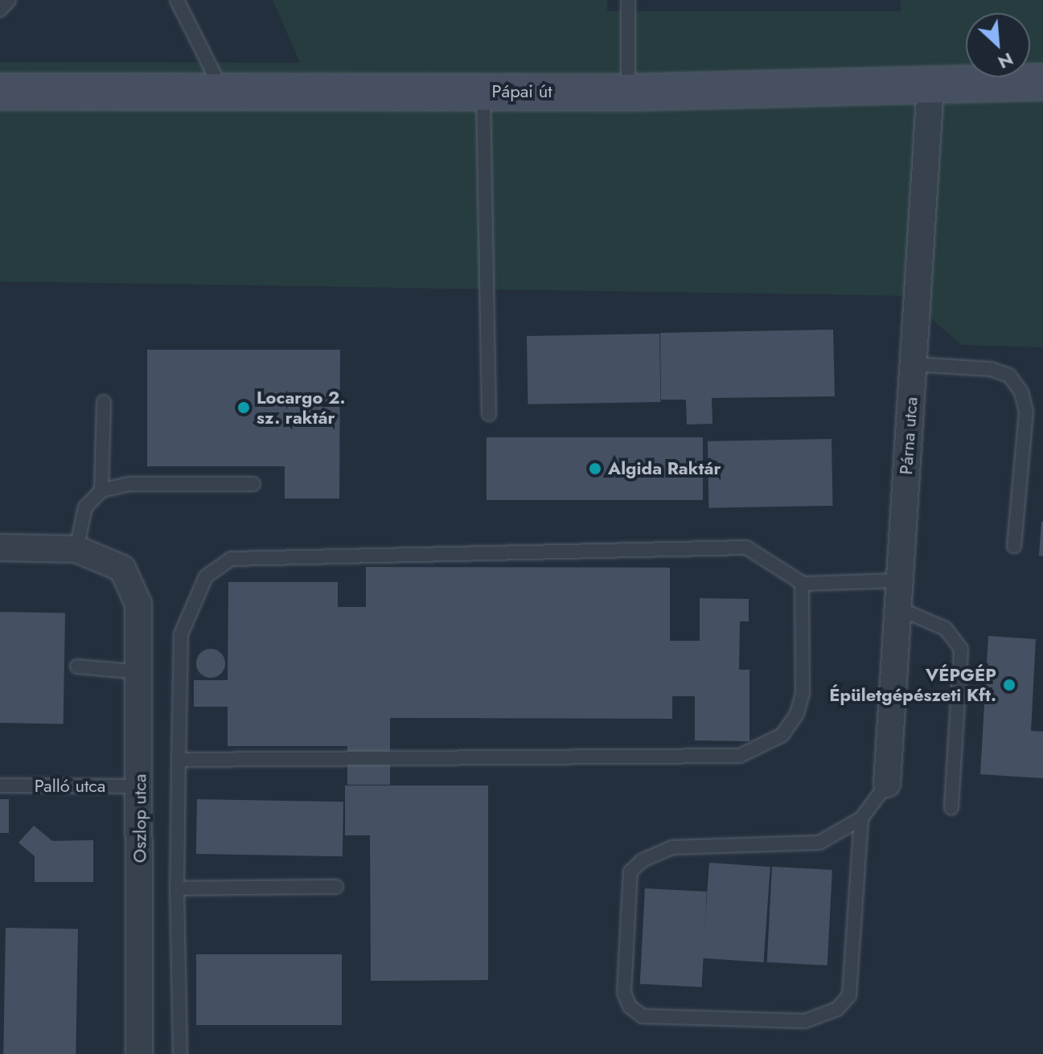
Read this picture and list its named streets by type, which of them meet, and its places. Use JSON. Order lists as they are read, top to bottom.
{
  "streets": {
    "main road": ["Pápai út"],
    "street": ["Párna utca", "Oszlop utca"],
    "lane": ["Palló utca"]
  },
  "crossings": [
    ["Pápai út", "Párna utca"],
    ["Palló utca", "Oszlop utca"]
  ],
  "places": ["Locargo 2. sz. raktár", "Algida Raktár", "VÉPGÉP Épületgépészeti Kft."],
  "north": "bottom right"
}
